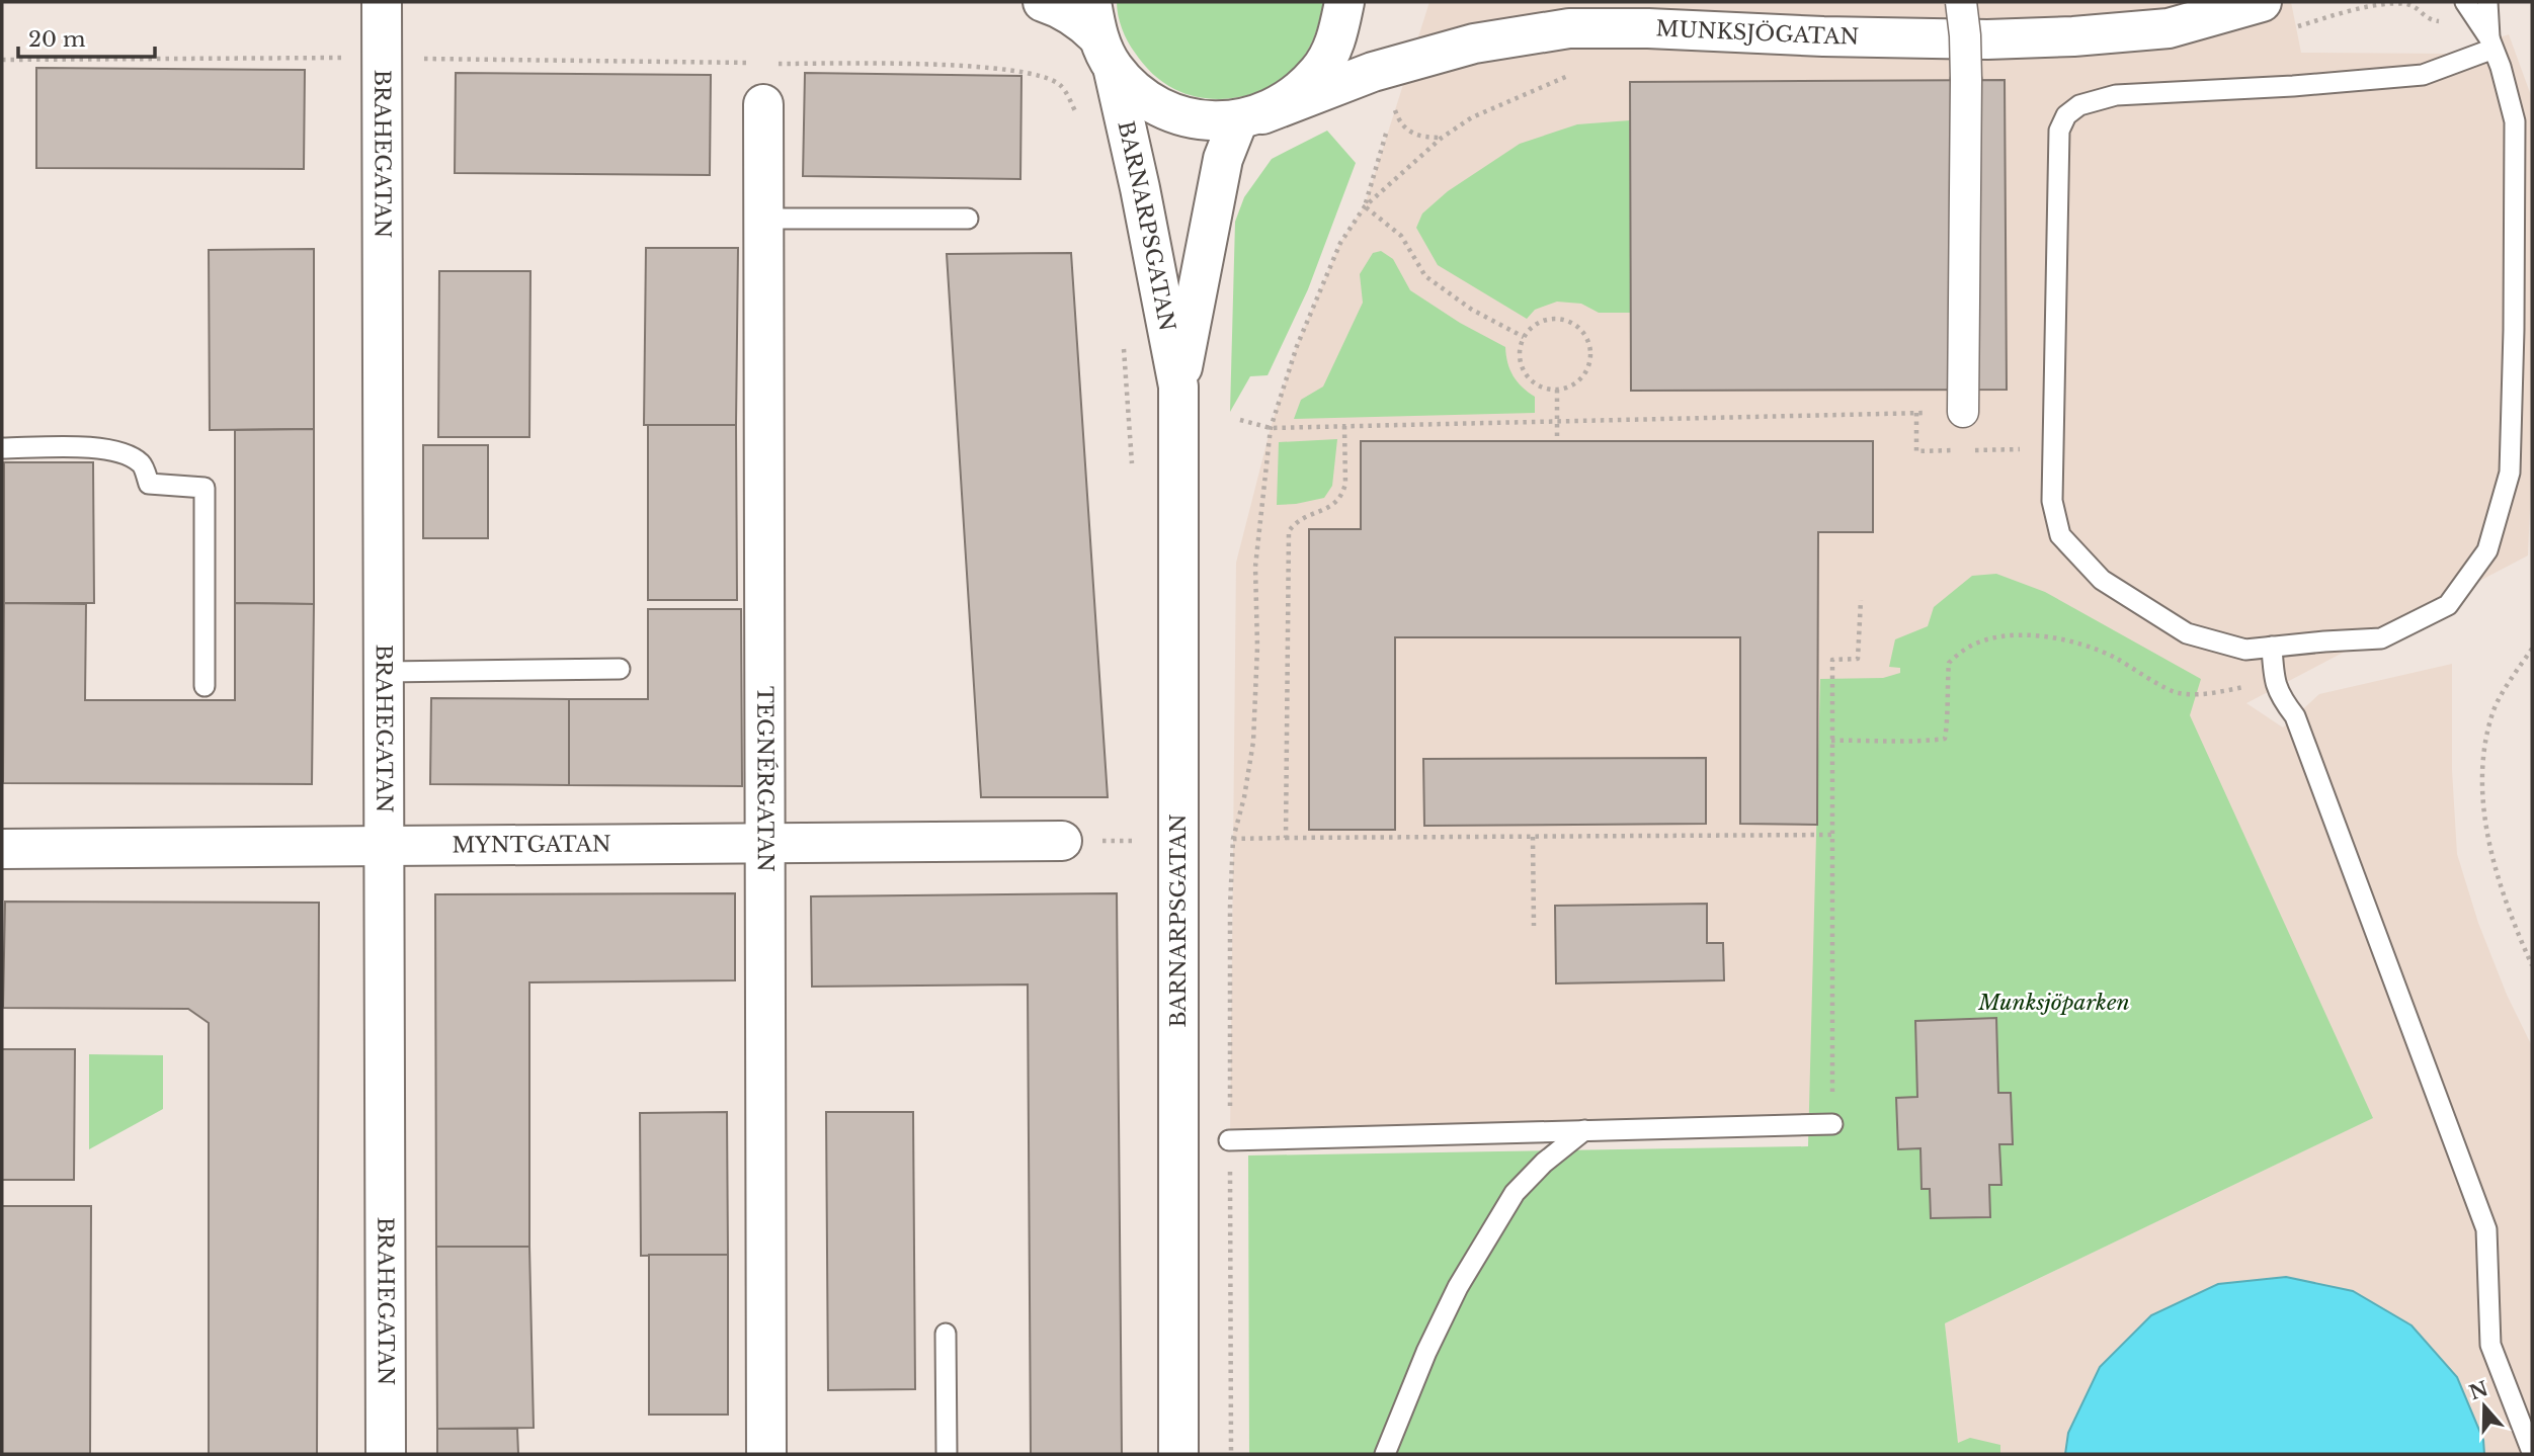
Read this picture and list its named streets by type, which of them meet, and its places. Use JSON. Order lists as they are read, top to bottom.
{
  "streets": {
    "street": [
      "MUNKSJÖGATAN",
      "BRAHEGATAN",
      "BARNARPSGATAN",
      "TEGNÉRGATAN",
      "MYNTGATAN"
    ]
  },
  "crossings": [
    ["MUNKSJÖGATAN", "BARNARPSGATAN"],
    ["BRAHEGATAN", "MYNTGATAN"],
    ["TEGNÉRGATAN", "MYNTGATAN"]
  ],
  "parks": ["Munksjöparken"],
  "scale_bar": "20 m",
  "north": "top"
}
